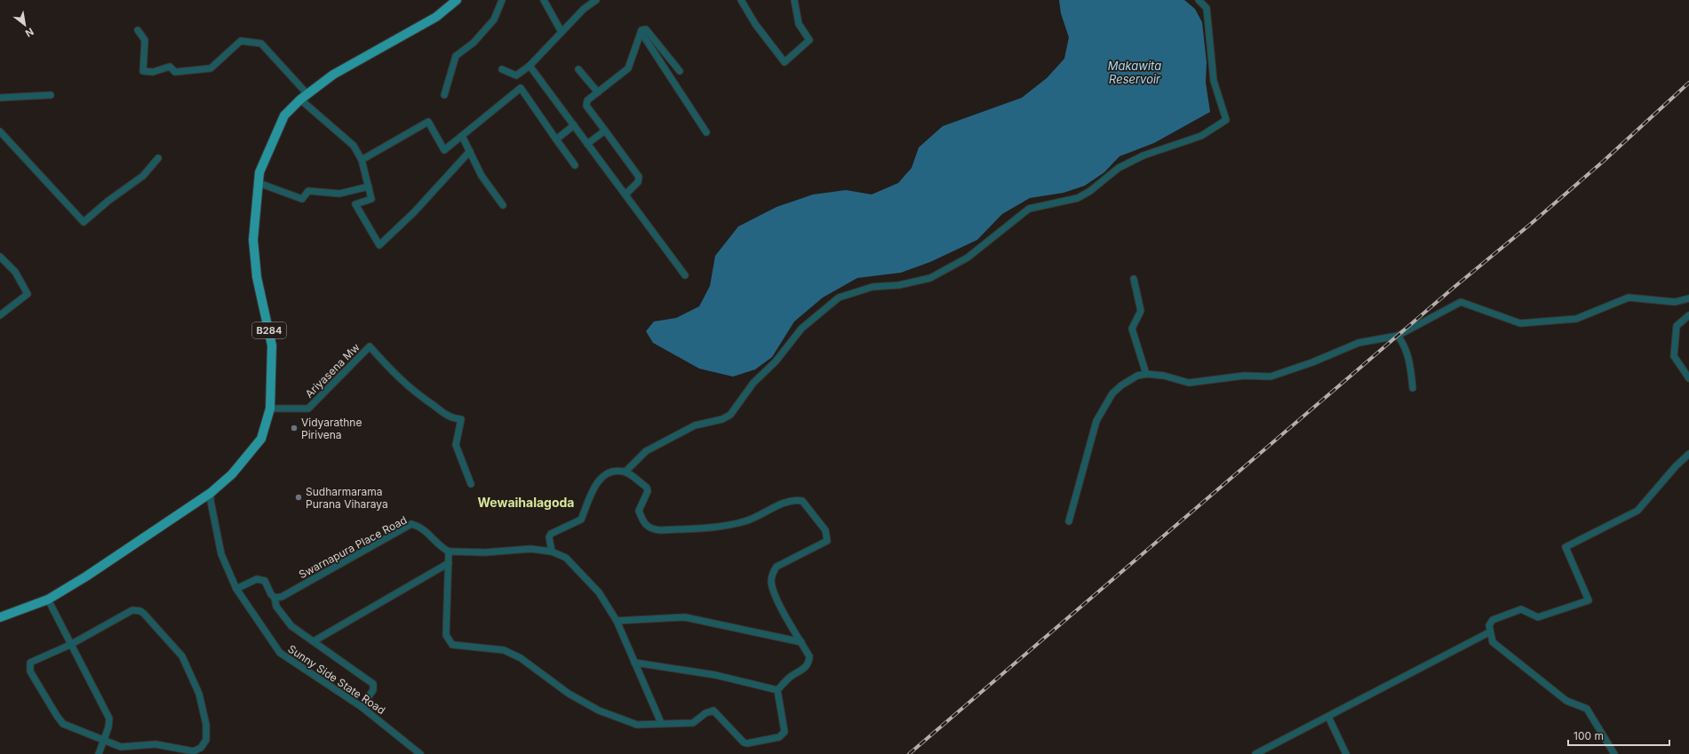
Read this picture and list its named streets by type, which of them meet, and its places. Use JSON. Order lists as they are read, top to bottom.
{
  "streets": {
    "main road": ["B284"],
    "street": ["Ariyasena Mw", "Swarnapura Place Road", "Sunny Side State Road"]
  },
  "crossings": [
    ["B284", "Ariyasena Mw"],
    ["B284", "Sunny Side State Road"]
  ],
  "districts": ["Wewaihalagoda"],
  "water": ["Makawita Reservoir"],
  "places": ["Vidyarathne Pirivena", "Sudharmarama Purana Viharaya"],
  "scale_bar": "100 m",
  "north": "bottom right"
}
